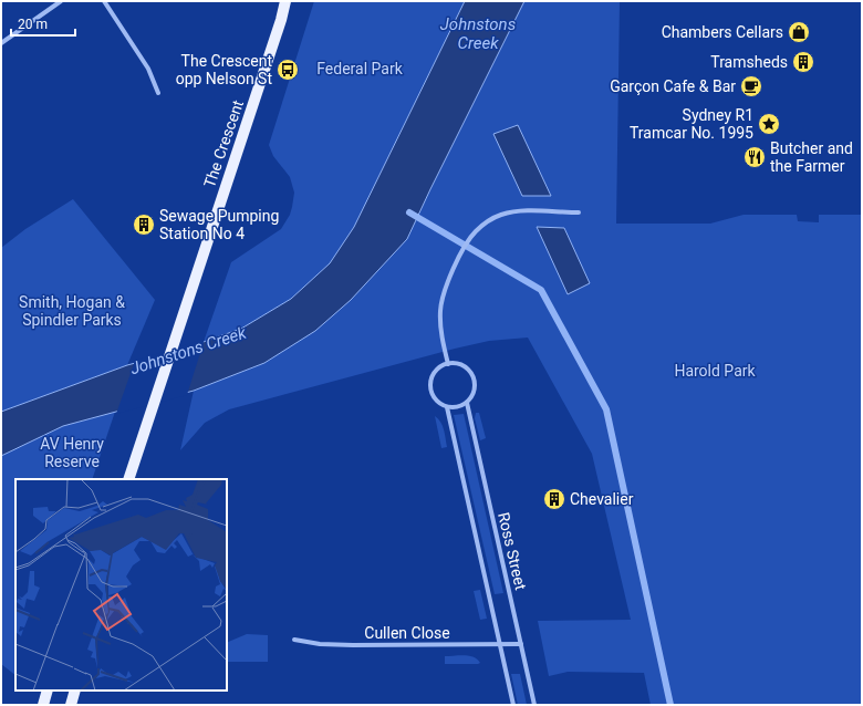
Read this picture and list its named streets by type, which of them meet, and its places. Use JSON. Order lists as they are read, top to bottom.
{
  "streets": {
    "main road": ["The Crescent"],
    "street": ["Ross Street", "Cullen Close"]
  },
  "crossings": [
    ["Ross Street", "Cullen Close"]
  ],
  "water": ["Johnstons Creek"],
  "parks": [
    "Federal Park",
    "Smith, Hogan & Spindler Parks",
    "Harold Park",
    "AV Henry Reserve"
  ],
  "places": {
    "shop": ["Chambers Cellars"],
    "building": ["Tramsheds", "Sewage Pumping Station No 4", "Chevalier"],
    "bus stop": ["The Crescent opp Nelson St"],
    "cafe": ["Garçon Cafe & Bar"],
    "place": ["Sydney R1 Tramcar No. 1995"],
    "restaurant": ["Butcher and the Farmer"]
  },
  "scale_bar": "20 m"
}
